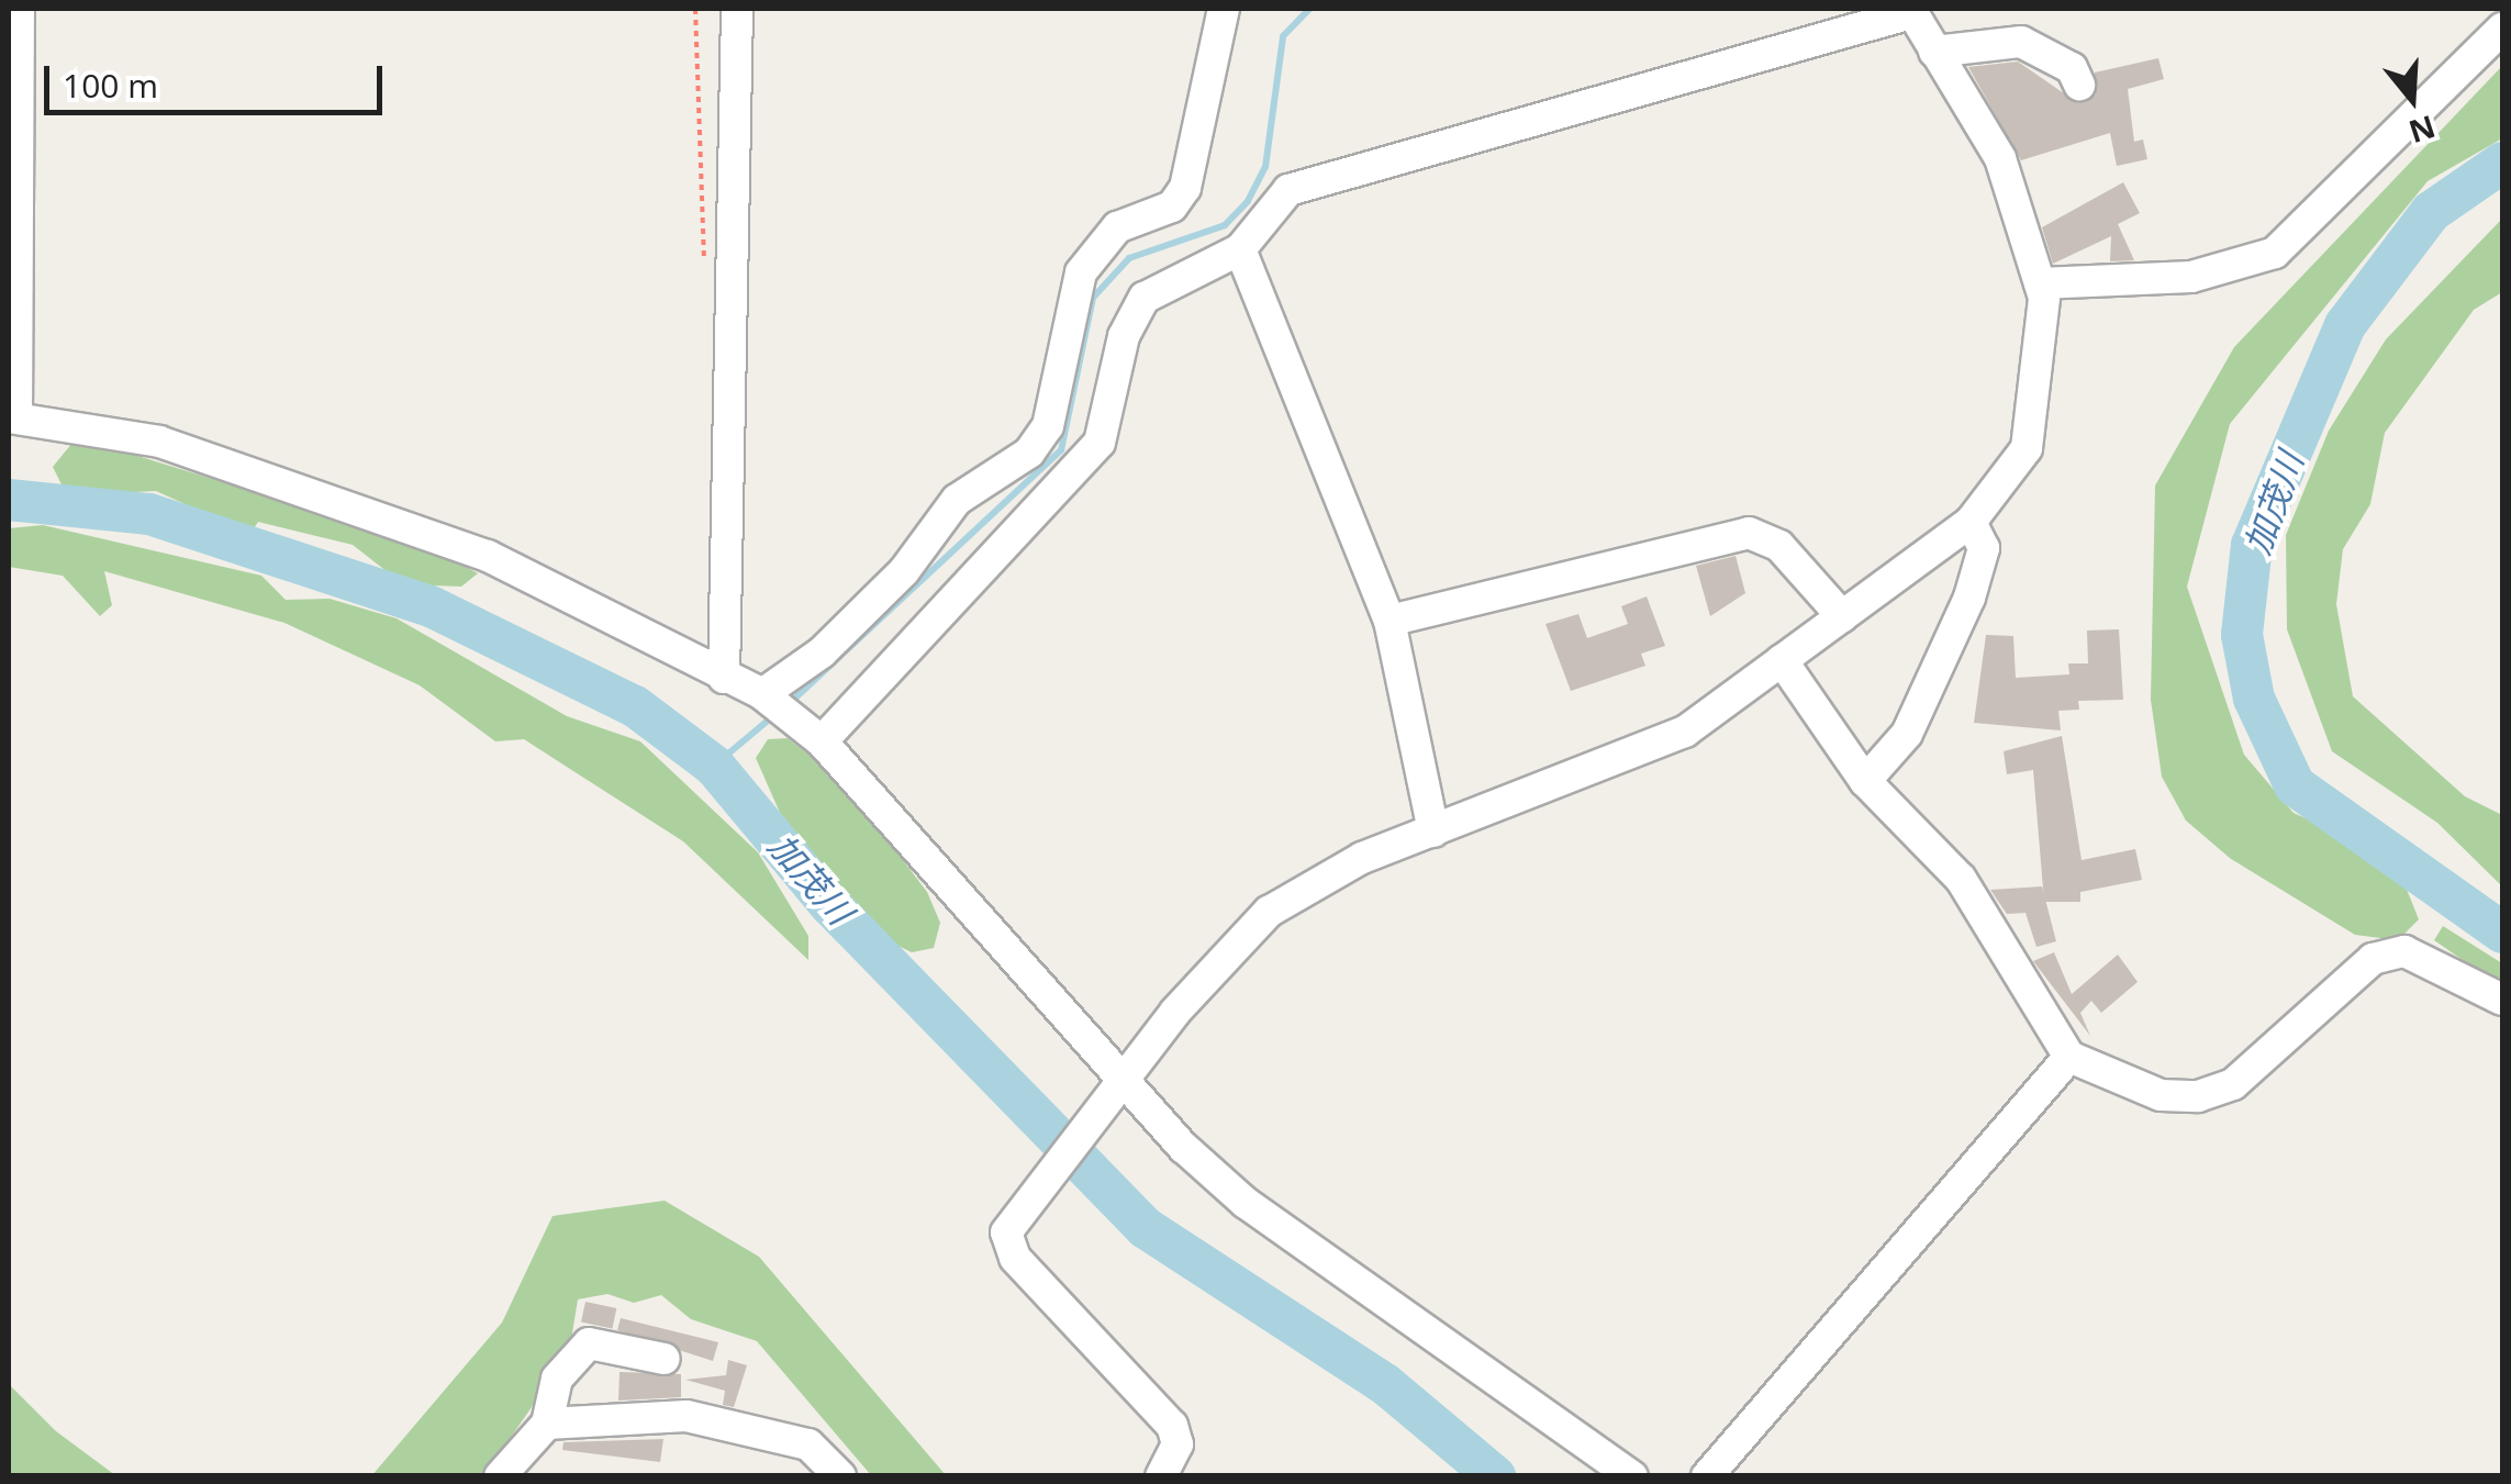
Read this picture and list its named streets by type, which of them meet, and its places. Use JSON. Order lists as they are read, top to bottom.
{
  "water": ["加茂川"],
  "scale_bar": "100 m",
  "north": "bottom"
}
